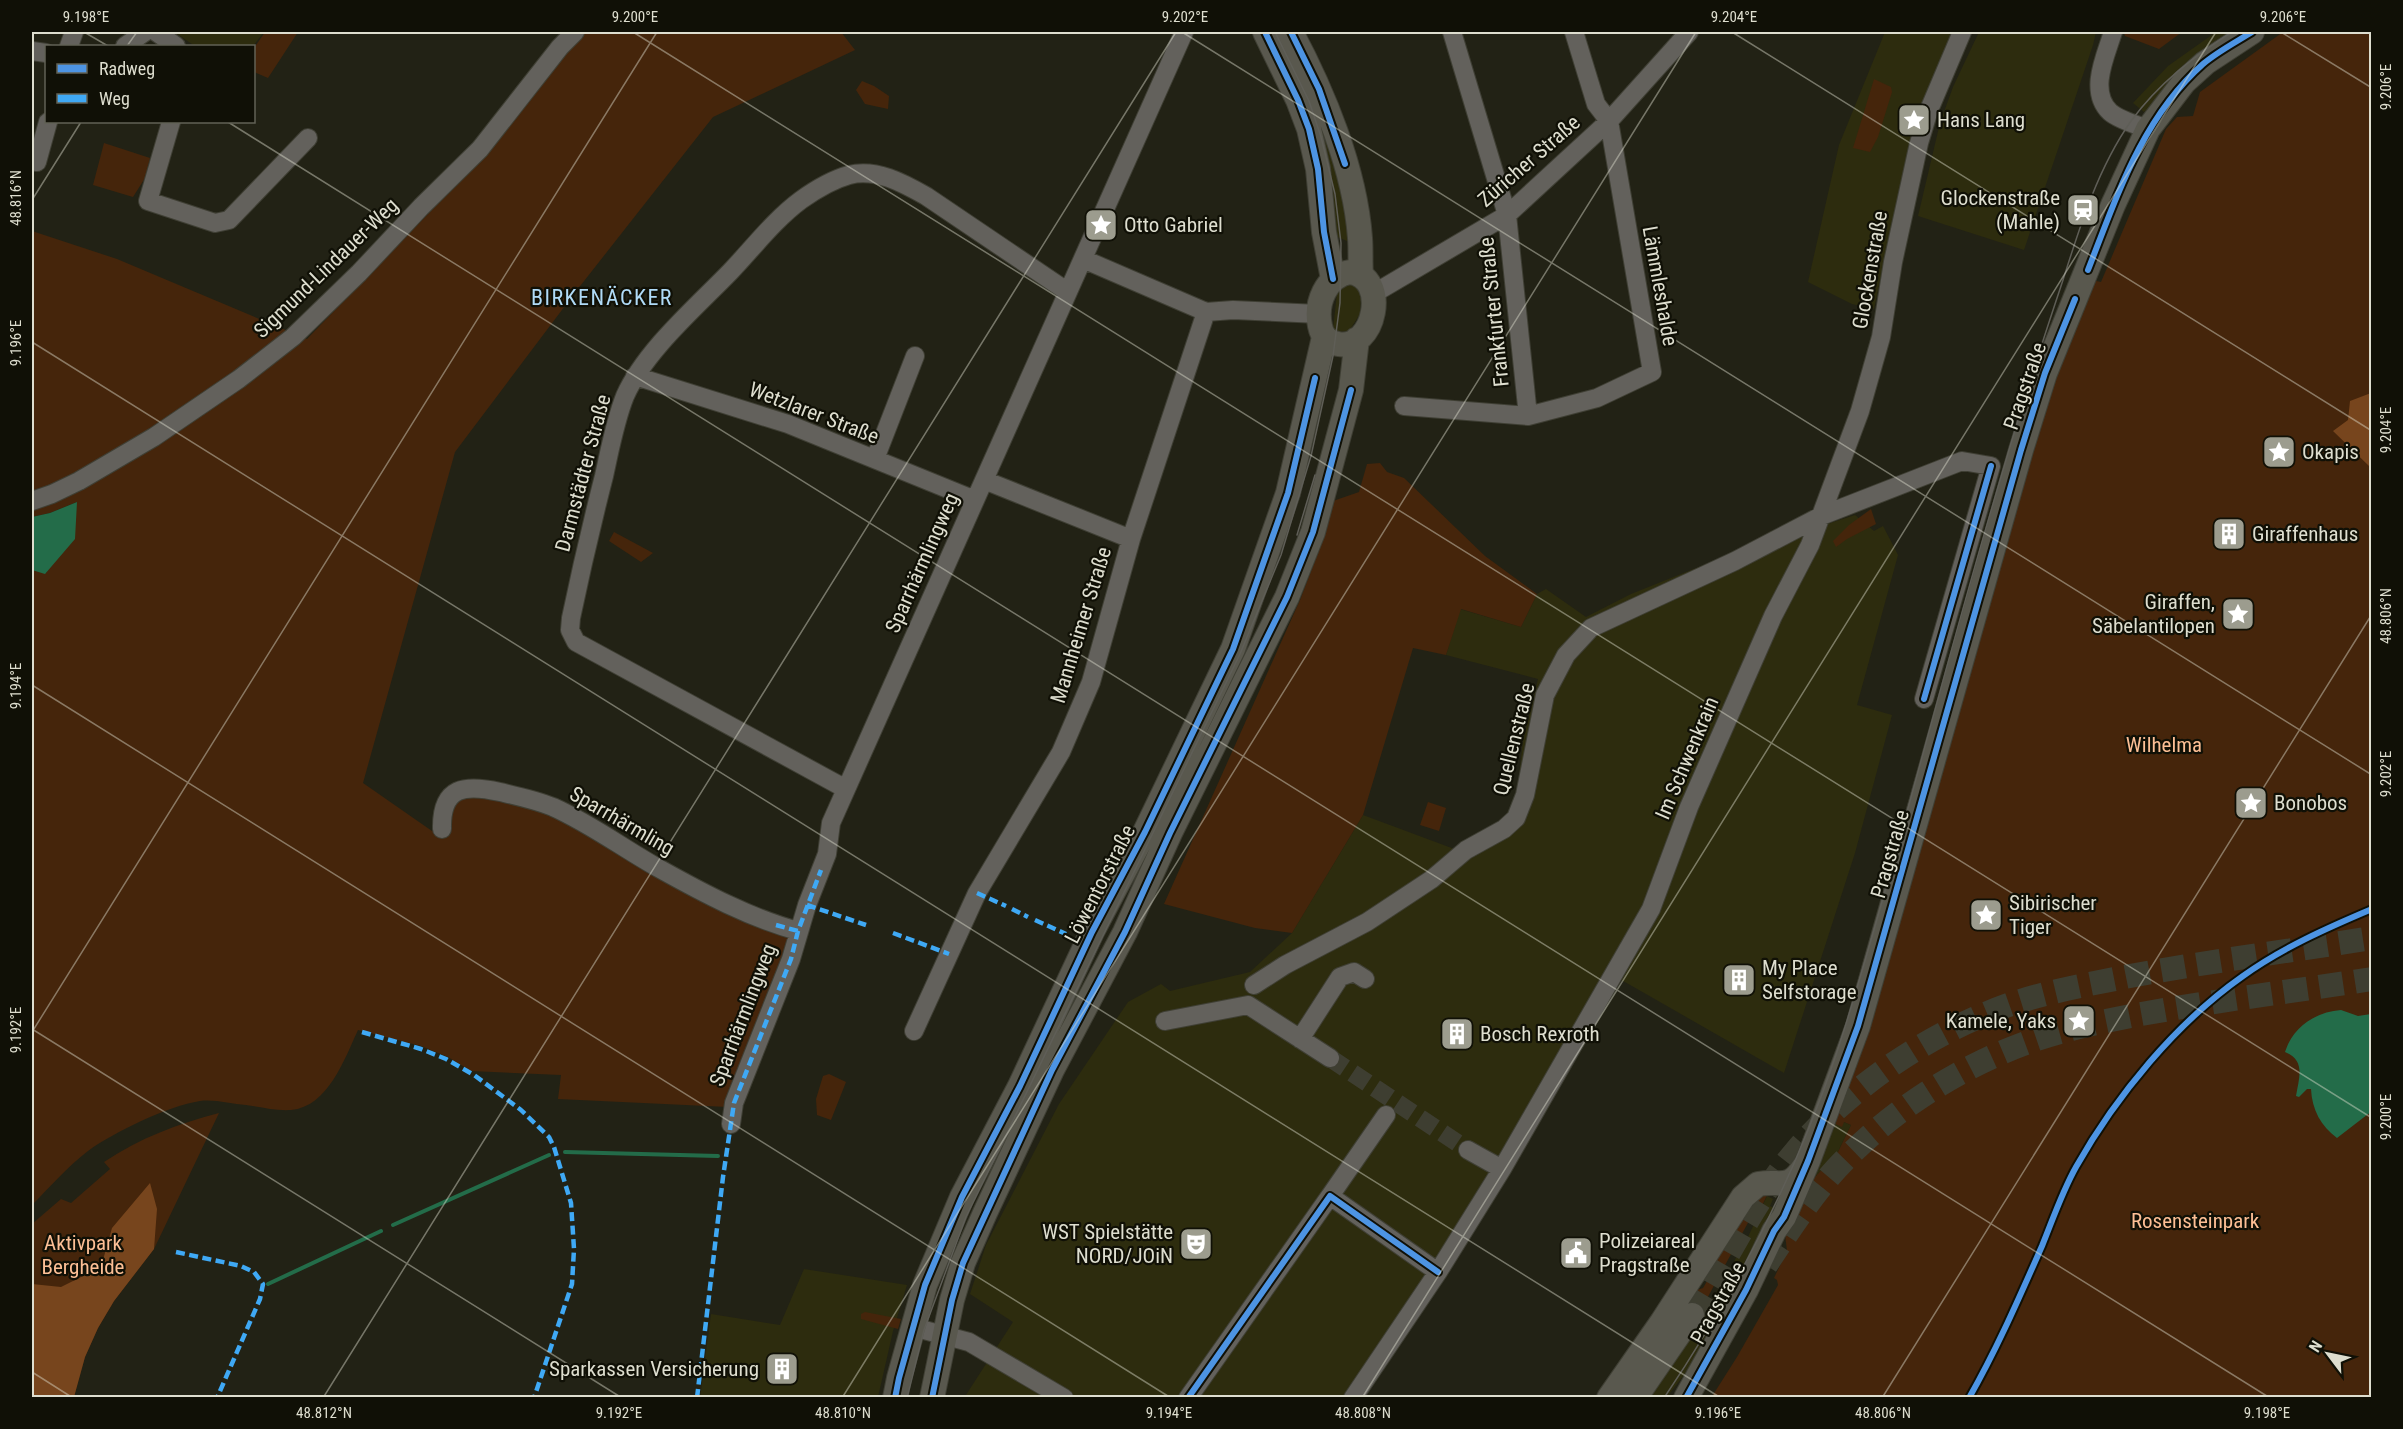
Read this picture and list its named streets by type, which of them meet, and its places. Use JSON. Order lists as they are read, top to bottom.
{
  "streets": {
    "main road": ["Pragstraße", "Löwentorstraße"],
    "street": [
      "Züricher Straße",
      "Sigmund-Lindauer-Weg",
      "Glockenstraße",
      "Lämmleshalde",
      "Frankfurter Straße",
      "Wetzlarer Straße",
      "Darmstädter Straße",
      "Sparrhärmlingweg",
      "Mannheimer Straße",
      "Quellenstraße",
      "Im Schwenkrain",
      "Sparrhärmling"
    ]
  },
  "crossings": [
    ["Züricher Straße", "Lämmleshalde"],
    ["Züricher Straße", "Frankfurter Straße"],
    ["Züricher Straße", "Löwentorstraße"],
    ["Glockenstraße", "Quellenstraße"],
    ["Glockenstraße", "Im Schwenkrain"],
    ["Lämmleshalde", "Frankfurter Straße"],
    ["Wetzlarer Straße", "Darmstädter Straße"],
    ["Wetzlarer Straße", "Sparrhärmlingweg"],
    ["Darmstädter Straße", "Sparrhärmlingweg"],
    ["Sparrhärmlingweg", "Sparrhärmling"],
    ["Quellenstraße", "Im Schwenkrain"]
  ],
  "districts": ["BIRKENÄCKER"],
  "parks": ["Wilhelma", "Rosensteinpark", "Aktivpark Bergheide"],
  "places": {
    "place": [
      "Hans Lang",
      "Otto Gabriel",
      "Okapis",
      "Giraffen, Säbelantilopen",
      "Bonobos",
      "Sibirischer Tiger",
      "Kamele, Yaks"
    ],
    "station": ["Glockenstraße (Mahle)"],
    "building": [
      "Giraffenhaus",
      "My Place Selfstorage",
      "Bosch Rexroth",
      "Sparkassen Versicherung"
    ],
    "theatre": ["WST Spielstätte NORD/JOiN"],
    "public building": ["Polizeiareal Pragstraße"]
  },
  "legend": ["Radweg", "Weg"],
  "north": "top left",
  "coordinates": [
    "9.198°E",
    "9.200°E",
    "9.202°E",
    "9.204°E",
    "9.206°E",
    "48.816°N",
    "9.196°E",
    "48.806°N",
    "9.194°E",
    "9.192°E",
    "48.812°N",
    "48.810°N",
    "48.808°N"
  ]
}
